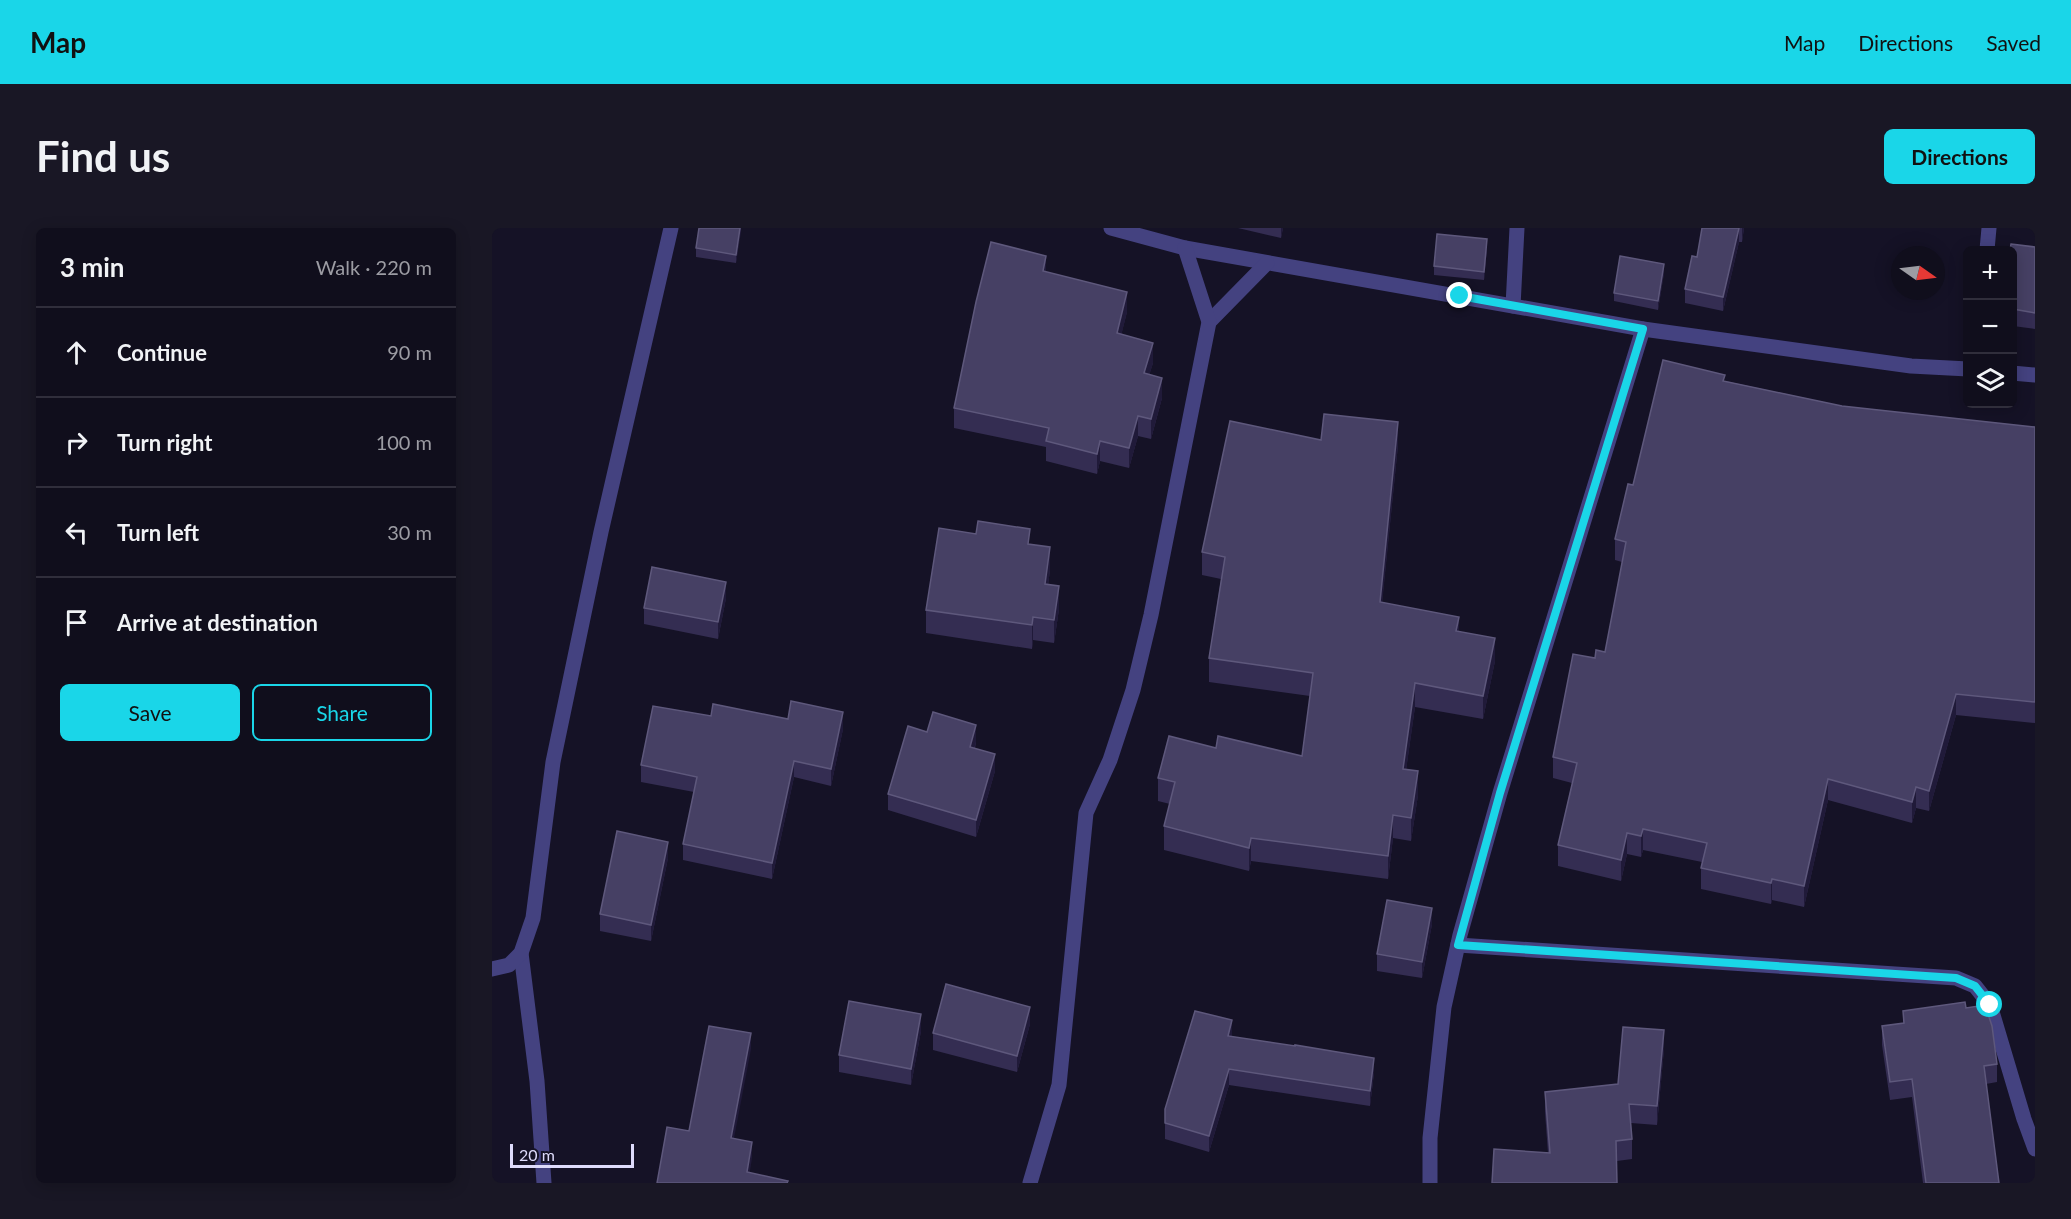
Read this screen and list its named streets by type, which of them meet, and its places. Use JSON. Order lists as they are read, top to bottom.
{
  "scale_bar": "20 m",
  "north": "right",
  "page": {
    "header": "Map",
    "nav": ["Map", "Directions", "Saved"],
    "buttons": [
      "Directions",
      ["Save", "Share"]
    ],
    "title": "Find us",
    "heading": ["3 min", "Walk · 220 m"],
    "map_buttons": ["+", "−"],
    "list": [
      ["Continue", "90 m"],
      ["Turn right", "100 m"],
      ["Turn left", "30 m"],
      "Arrive at destination"
    ],
    "scale": "20 m"
  }
}
